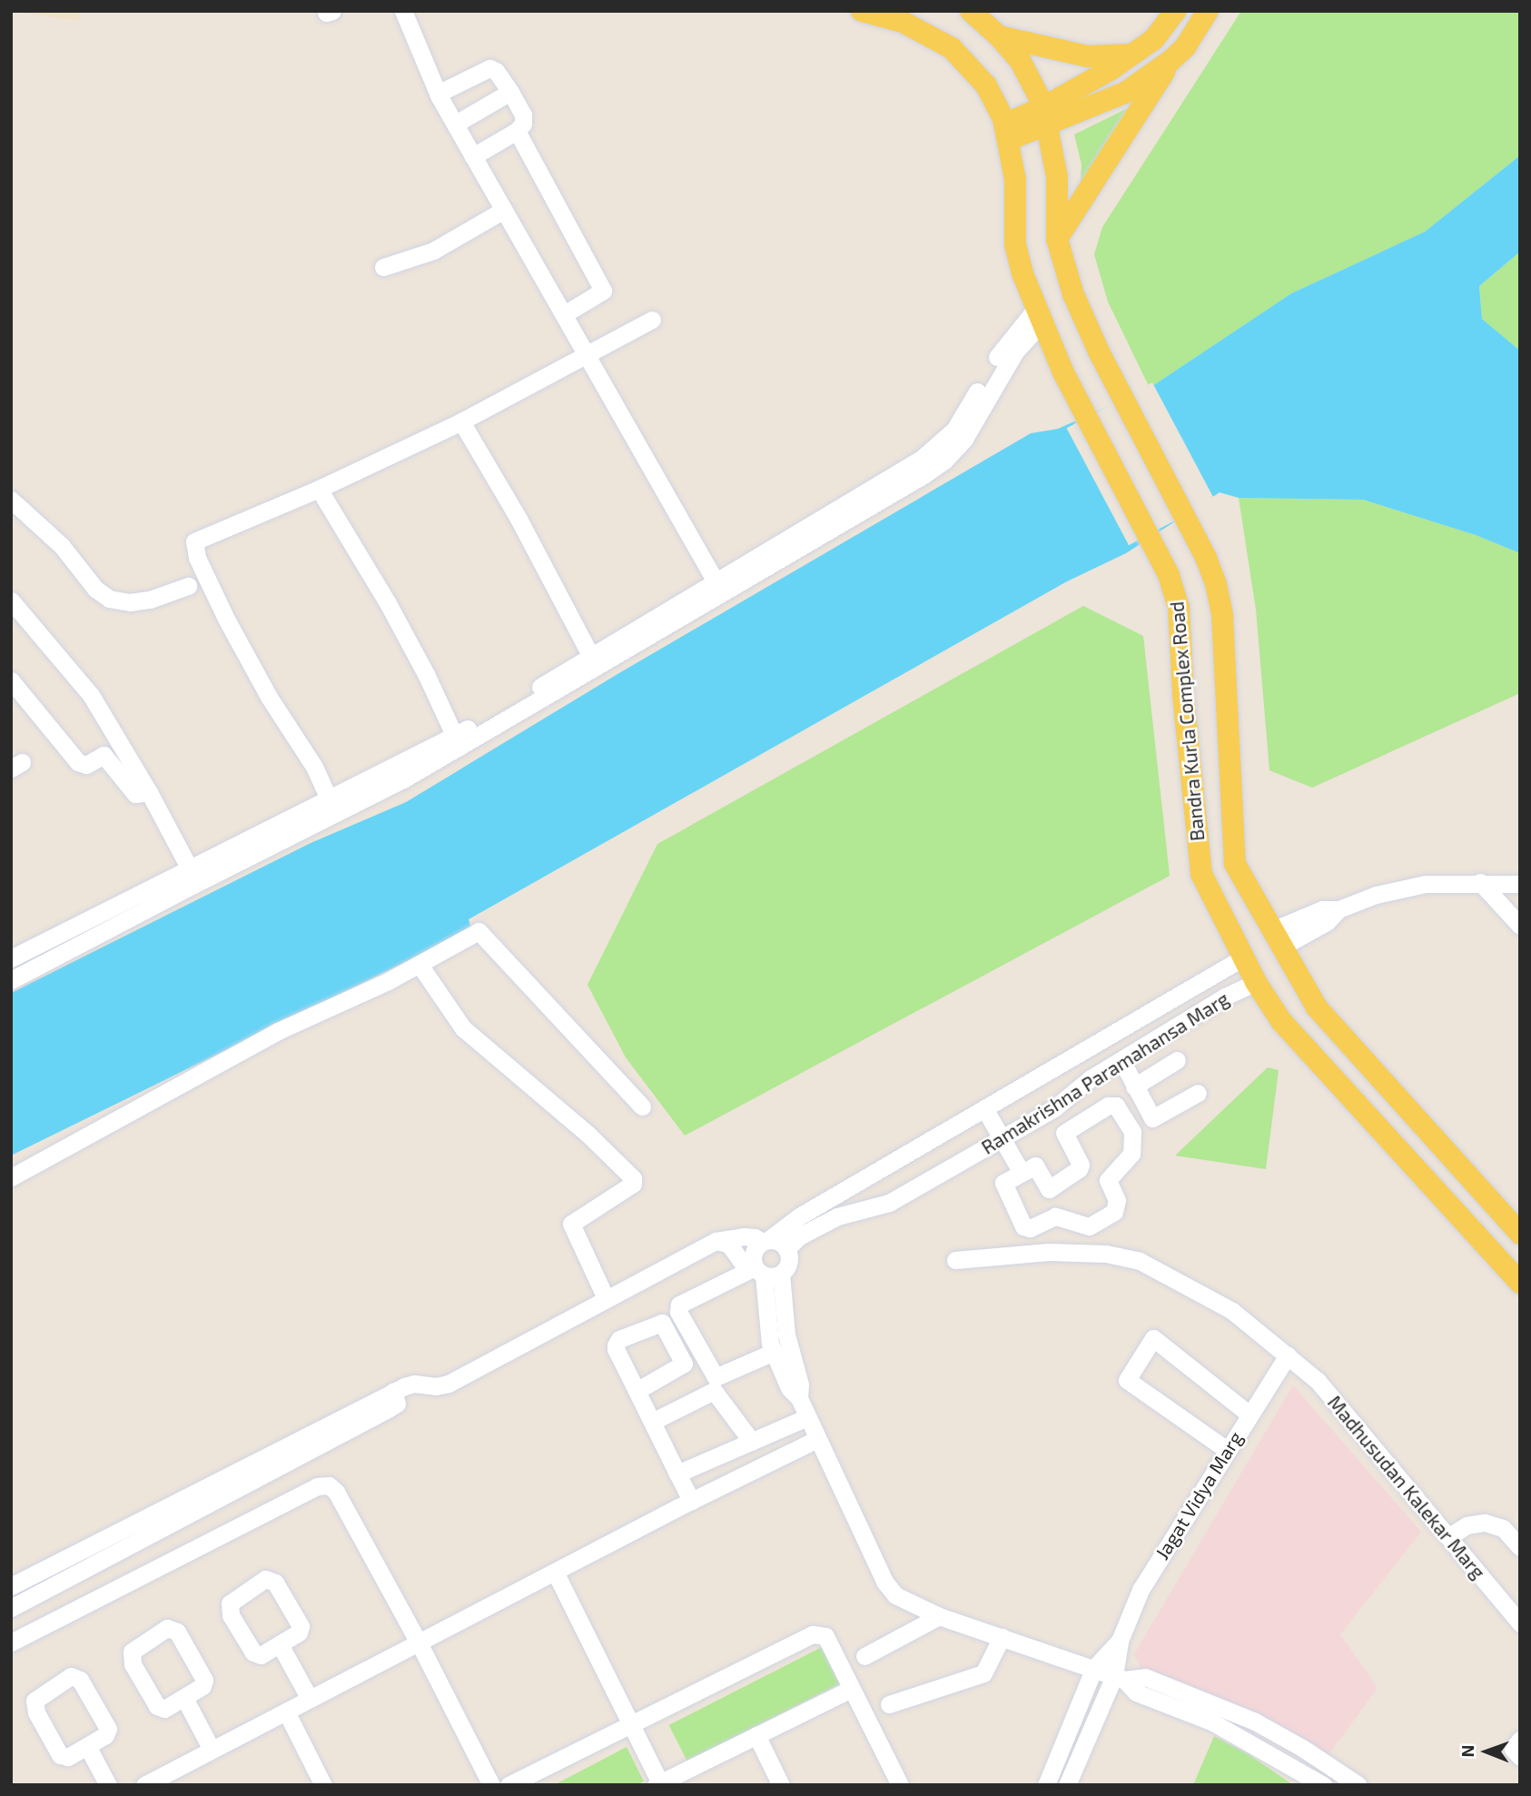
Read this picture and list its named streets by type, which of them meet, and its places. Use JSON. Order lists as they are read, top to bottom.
{
  "streets": {
    "main road": ["Bandra Kurla Complex Road"],
    "street": ["Ramakrishna Paramahansa Marg", "Madhusudan Kalekar Marg", "Jagat Vidya Marg"]
  },
  "crossings": [
    ["Bandra Kurla Complex Road", "Ramakrishna Paramahansa Marg"],
    ["Madhusudan Kalekar Marg", "Jagat Vidya Marg"]
  ],
  "north": "left"
}
